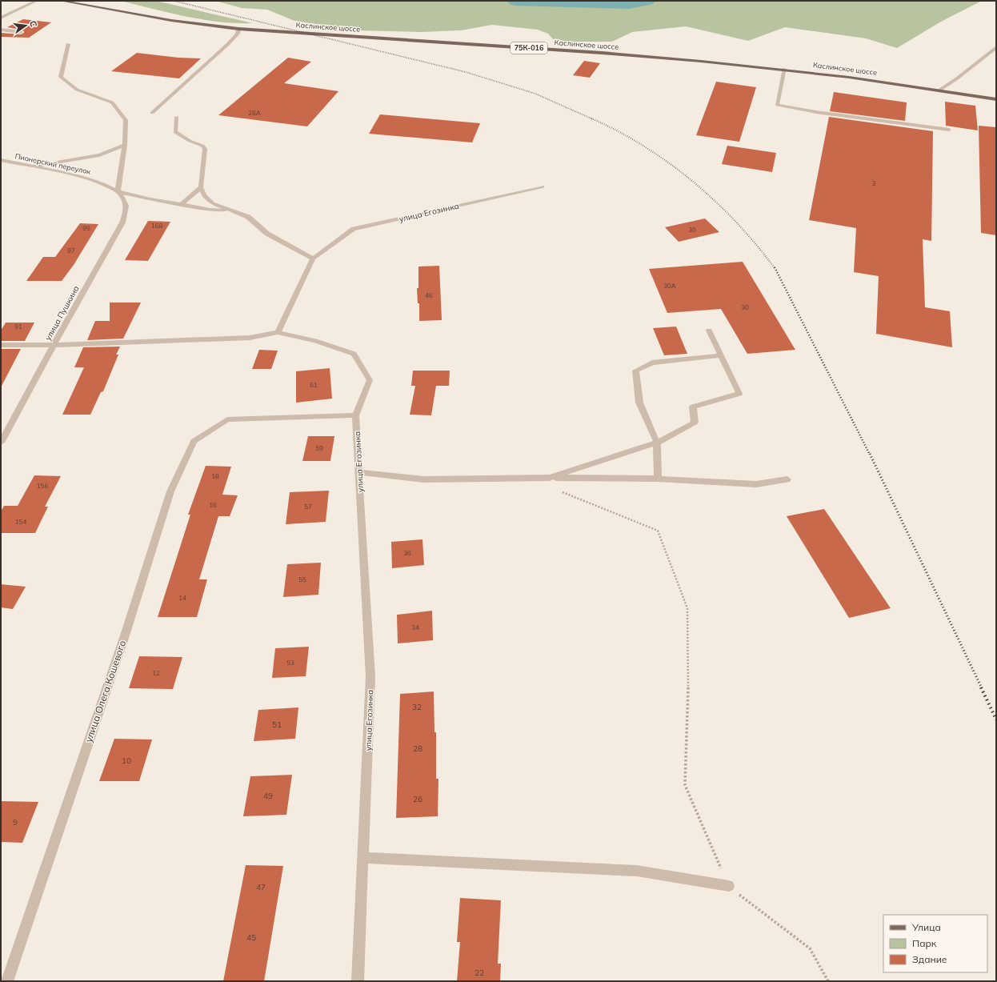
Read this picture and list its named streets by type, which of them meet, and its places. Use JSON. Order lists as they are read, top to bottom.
{
  "streets": {
    "main road": ["Каслинское шоссе", "75К-016"],
    "street": [
      "Пионерский переулок",
      "улица Егозинка",
      "улица Пушкина",
      "улица Олега Кошевого"
    ]
  },
  "crossings": [
    ["Пионерский переулок", "улица Пушкина"],
    ["улица Егозинка", "улица Олега Кошевого"]
  ],
  "house_numbers": [
    "28А",
    "3",
    "168",
    "99",
    "30",
    "97",
    "30А",
    "46",
    "30",
    "91",
    "61",
    "59",
    "18",
    "156",
    "16",
    "57",
    "154",
    "36",
    "55",
    "14",
    "34",
    "53",
    "12",
    "32",
    "51",
    "28",
    "10",
    "49",
    "26",
    "9",
    "47",
    "45",
    "22"
  ],
  "legend": ["Улица", "Парк", "Здание"],
  "north": "right"
}
